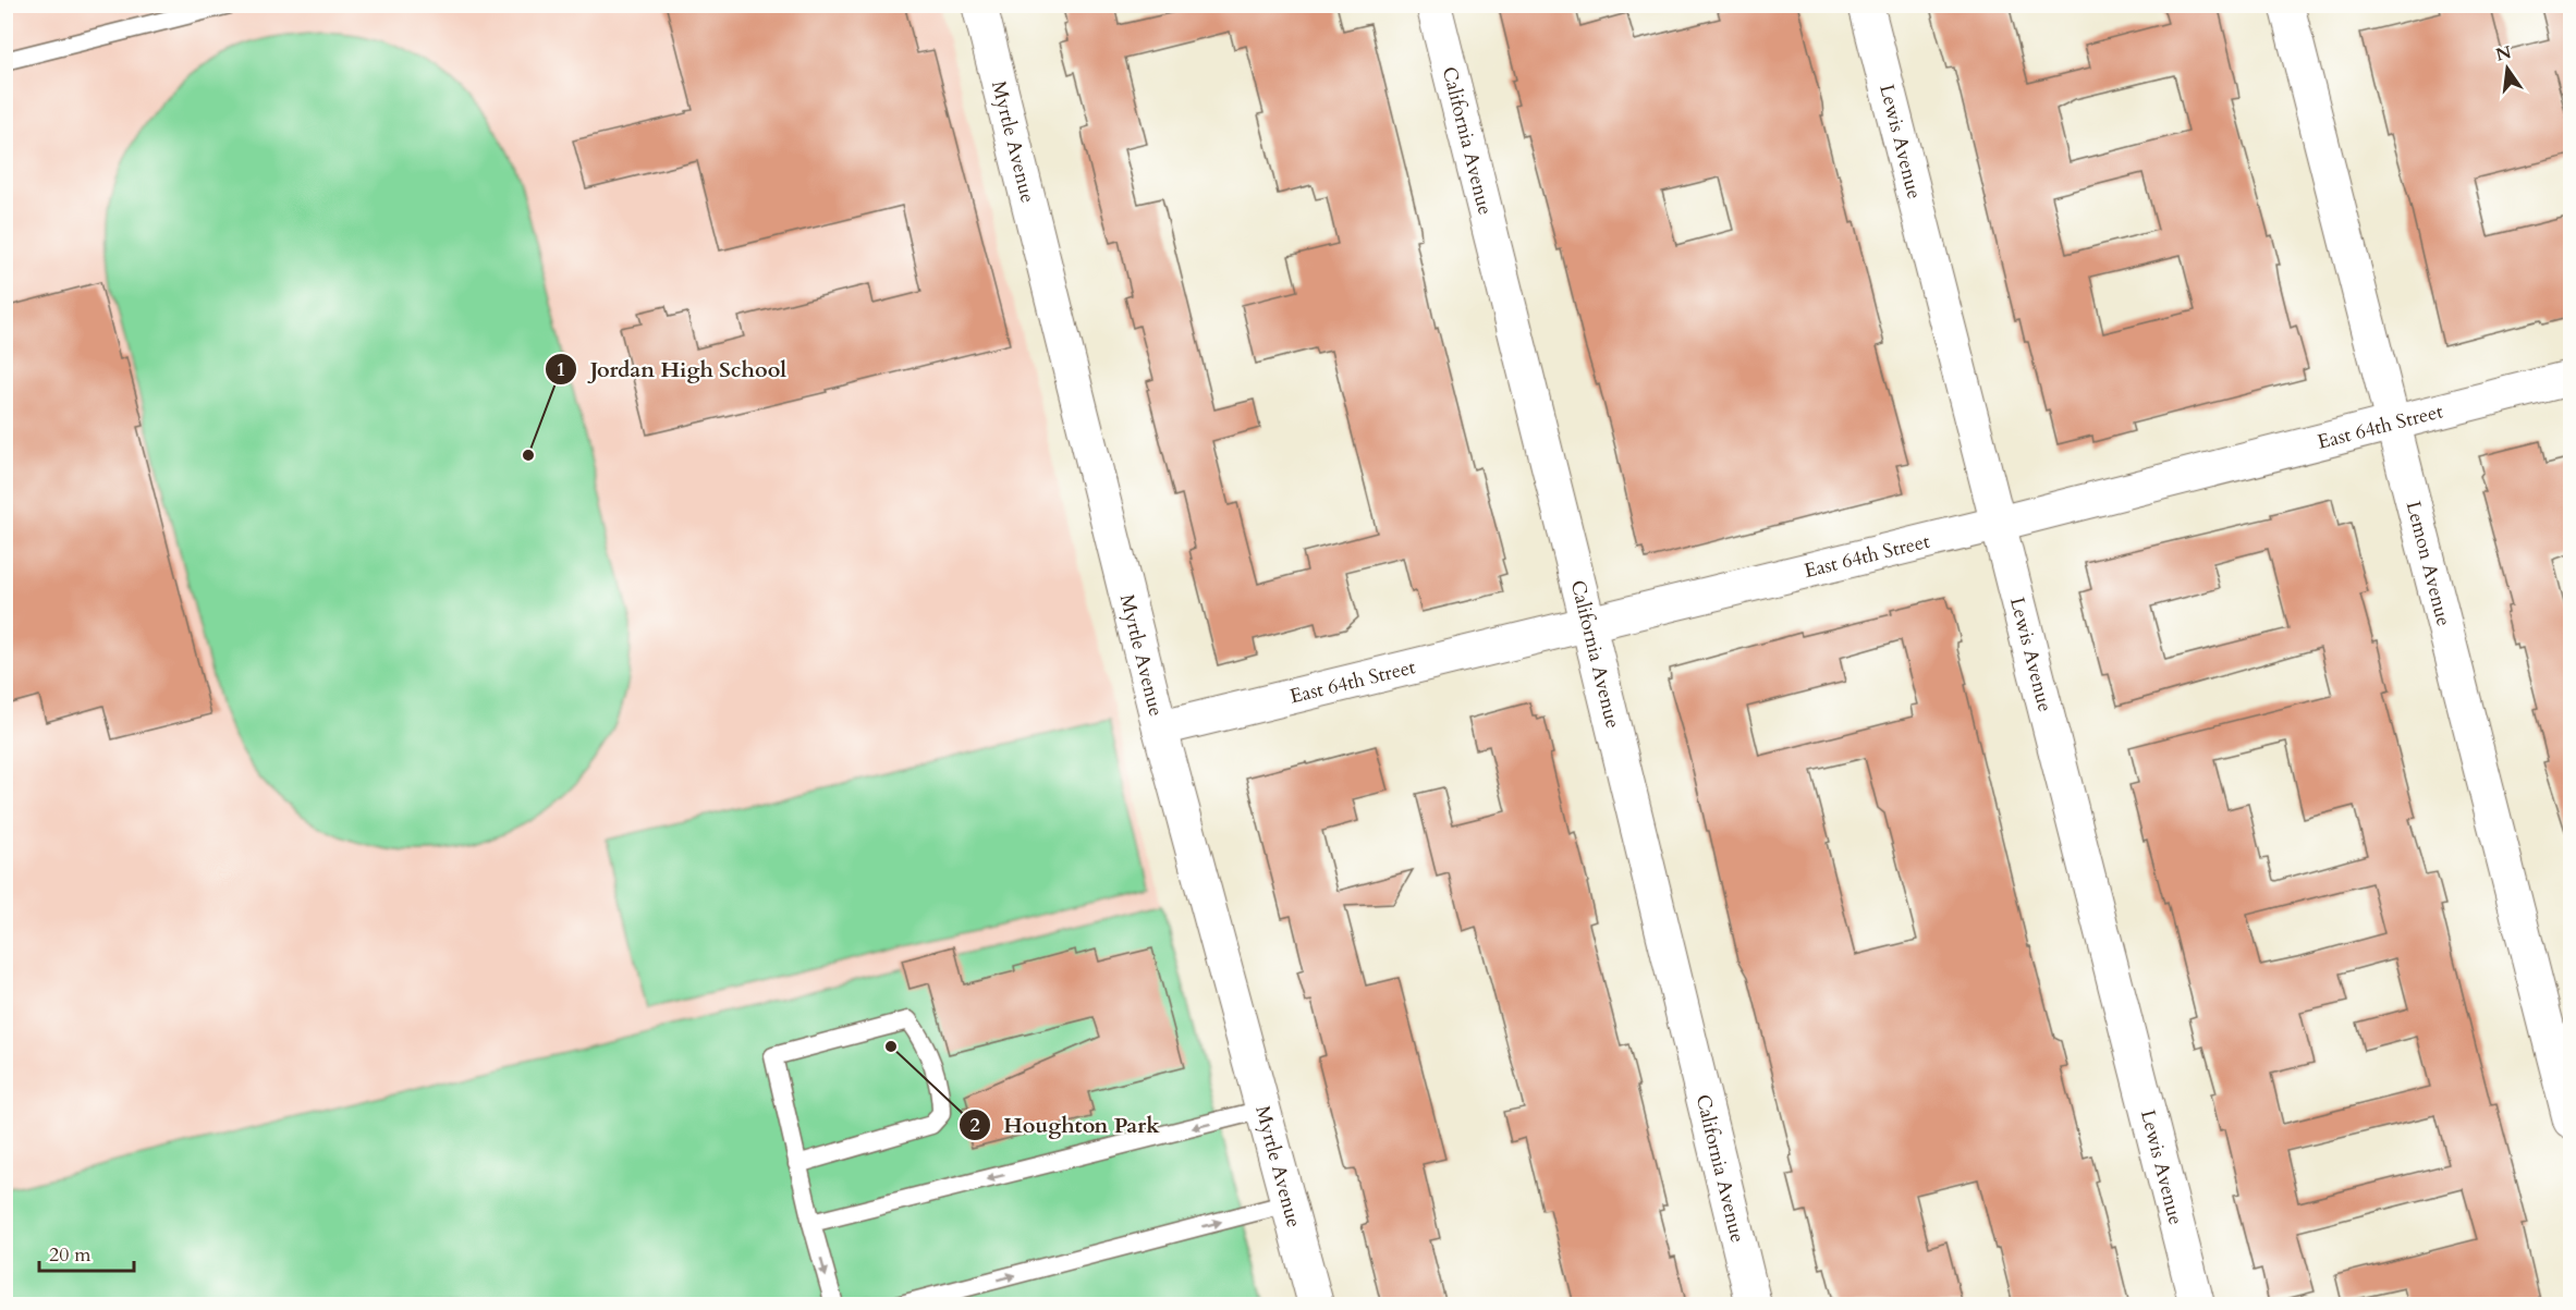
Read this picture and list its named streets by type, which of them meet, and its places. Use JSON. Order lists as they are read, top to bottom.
{
  "streets": {
    "street": [
      "California Avenue",
      "Myrtle Avenue",
      "Lewis Avenue",
      "East 64th Street",
      "Lemon Avenue"
    ]
  },
  "crossings": [
    ["California Avenue", "East 64th Street"],
    ["Myrtle Avenue", "East 64th Street"],
    ["Lewis Avenue", "East 64th Street"],
    ["East 64th Street", "Lemon Avenue"]
  ],
  "places": ["Jordan High School", "Houghton Park"],
  "scale_bar": "20 m",
  "north": "top"
}
